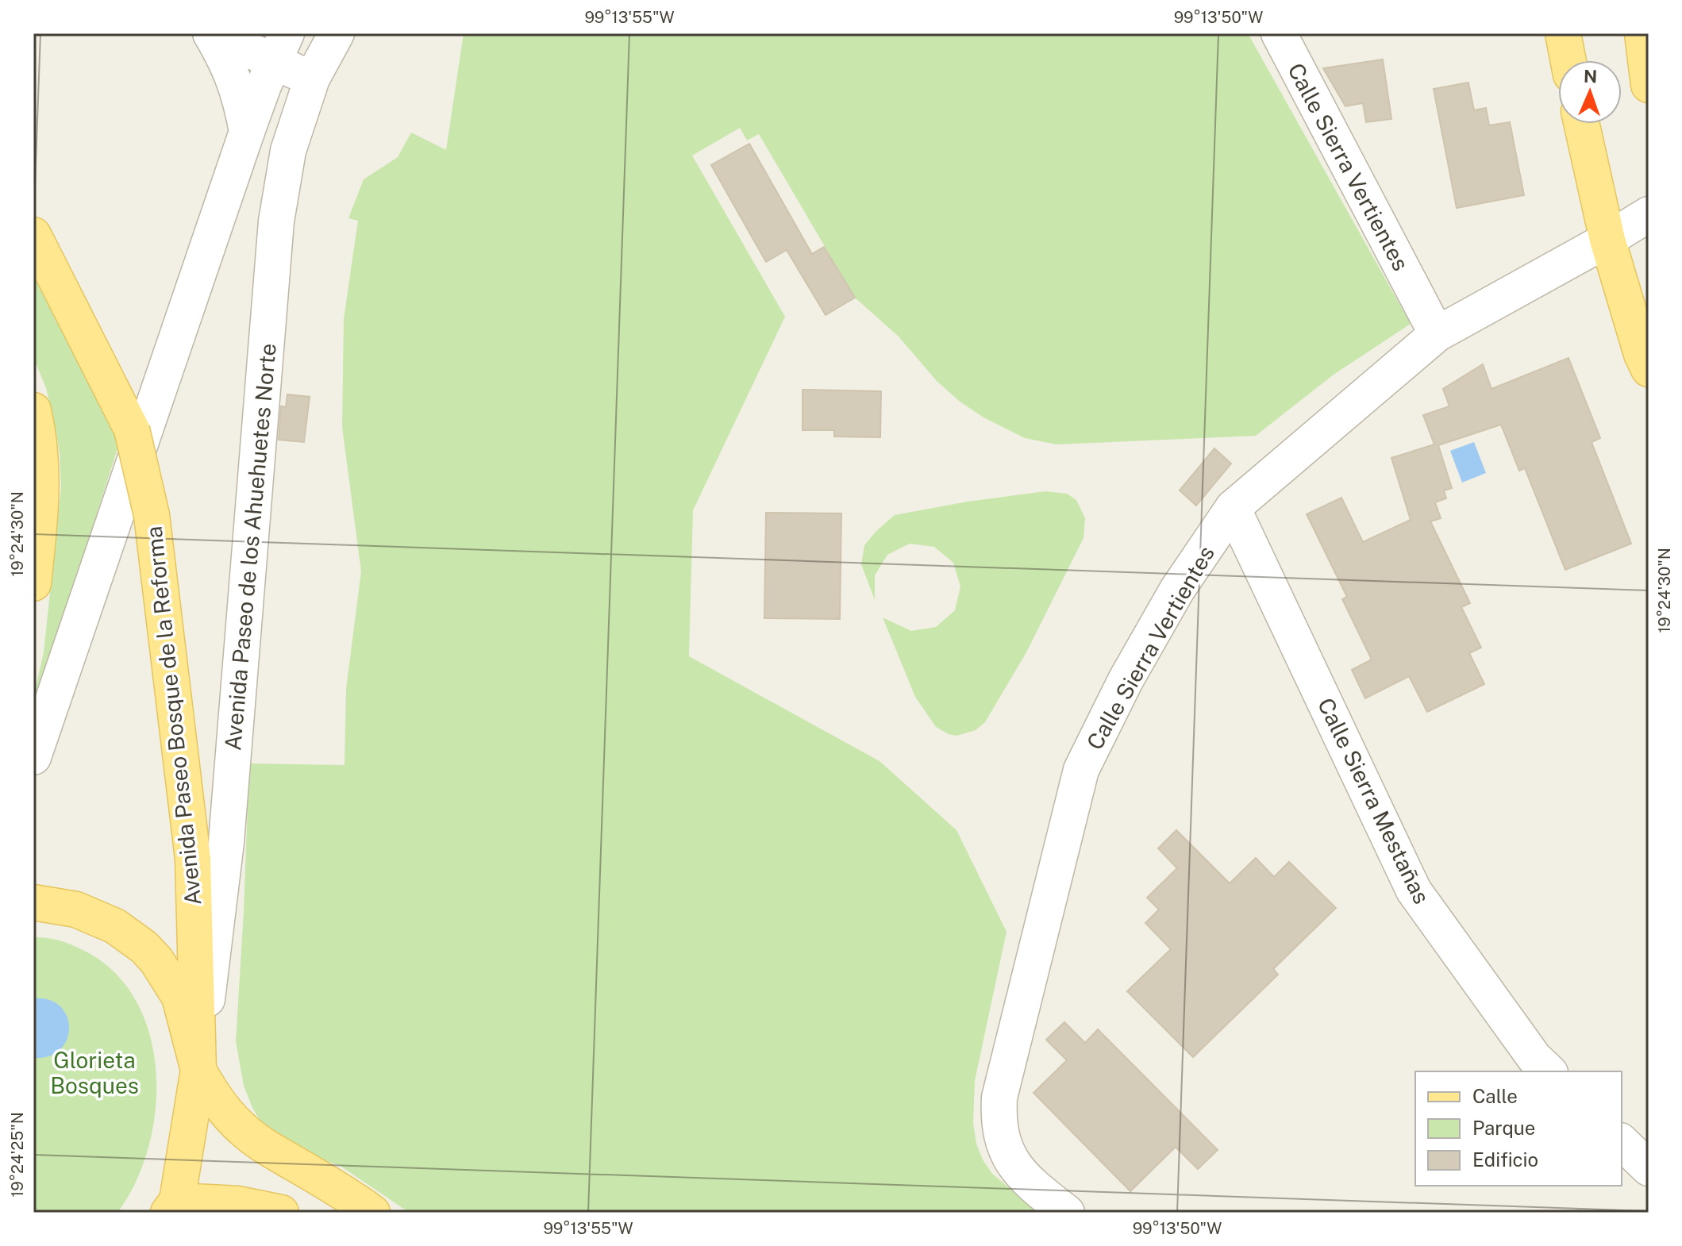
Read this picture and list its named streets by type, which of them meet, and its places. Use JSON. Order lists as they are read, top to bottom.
{
  "streets": {
    "main road": ["Avenida Paseo Bosque de la Reforma"],
    "street": ["Calle Sierra Vertientes", "Avenida Paseo de los Ahuehuetes Norte", "Calle Sierra Mestañas"]
  },
  "crossings": [
    ["Calle Sierra Vertientes", "Calle Sierra Mestañas"],
    ["Avenida Paseo de los Ahuehuetes Norte", "Avenida Paseo Bosque de la Reforma"]
  ],
  "parks": ["Glorieta Bosques"],
  "legend": ["Calle", "Parque", "Edificio"],
  "north": "top",
  "coordinates": [
    "99°13'55\"W",
    "99°13'50\"W",
    "19°24'30\"N",
    "19°24'25\"N"
  ]
}
